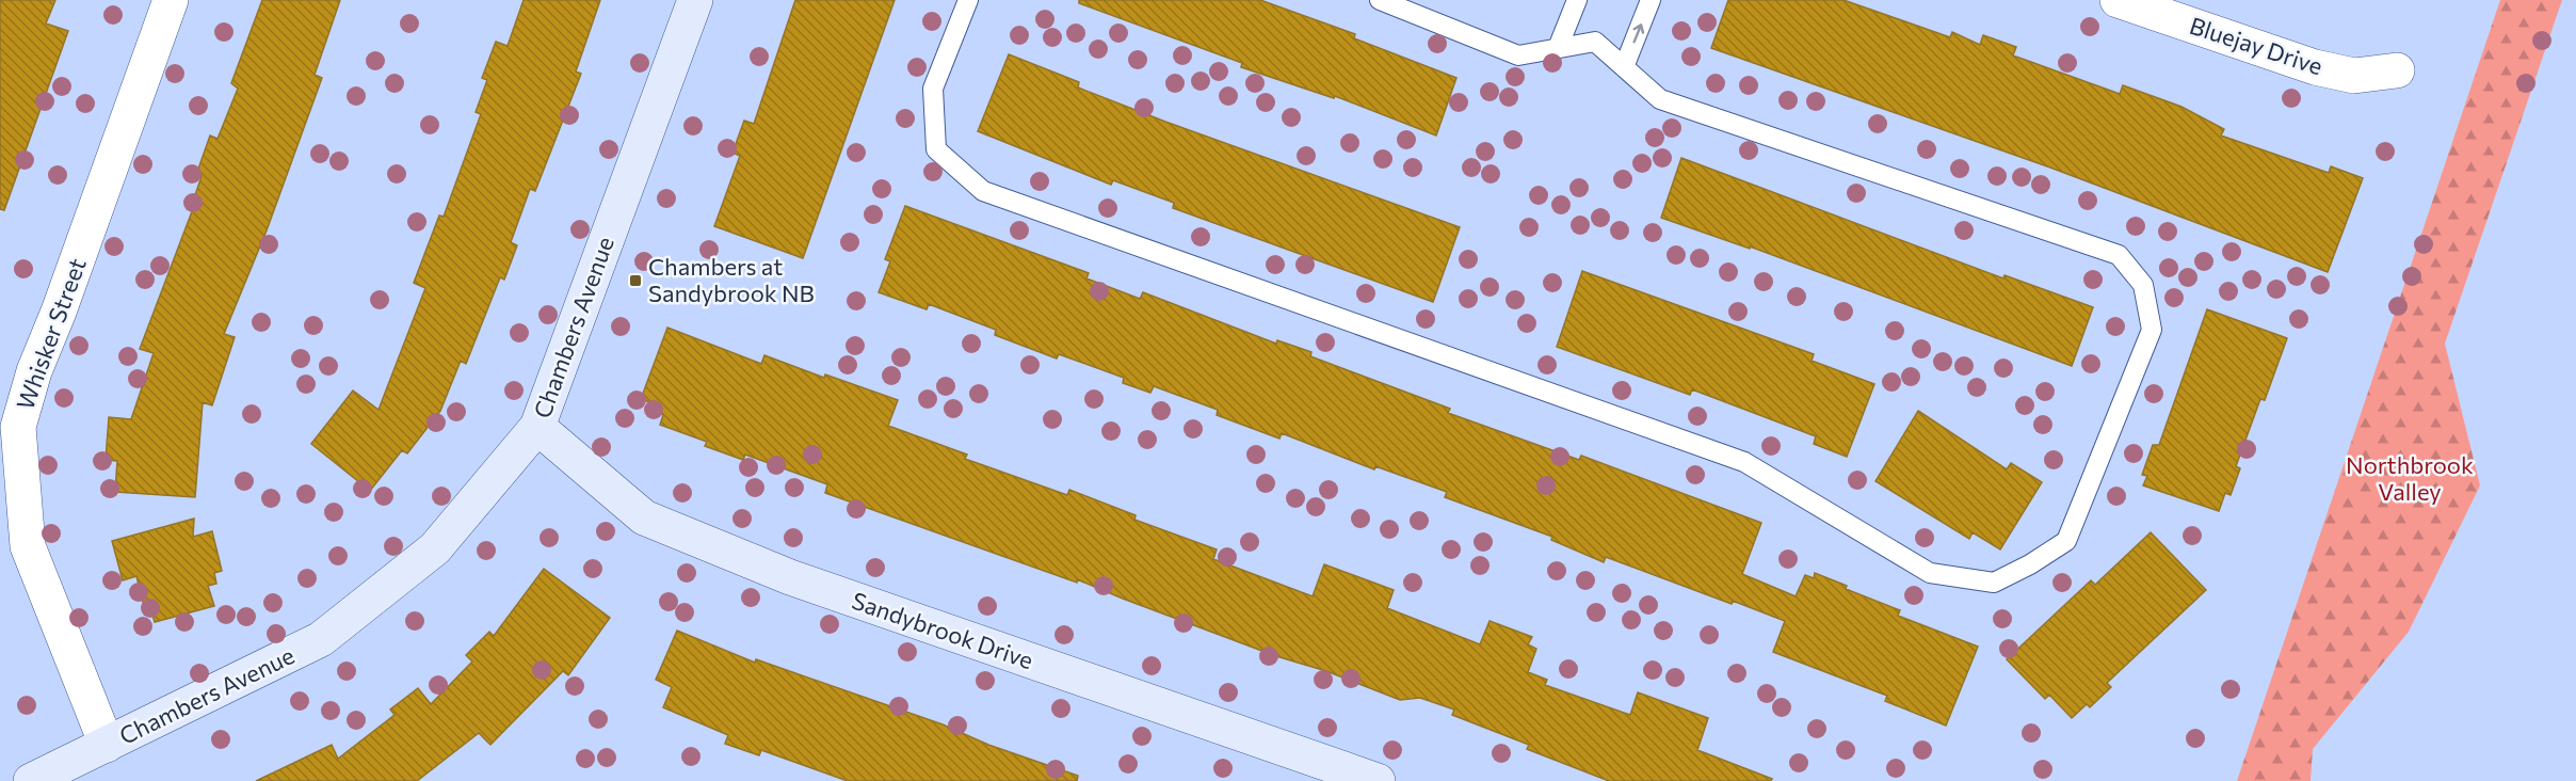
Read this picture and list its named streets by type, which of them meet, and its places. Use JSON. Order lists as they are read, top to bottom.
{
  "streets": {
    "street": [
      "Bluejay Drive",
      "Chambers Avenue",
      "Whisker Street",
      "Sandybrook Drive"
    ]
  },
  "crossings": [
    ["Chambers Avenue", "Whisker Street"],
    ["Chambers Avenue", "Sandybrook Drive"]
  ],
  "parks": ["Northbrook Valley"],
  "places": {
    "transit": ["Chambers at Sandybrook NB"]
  }
}
